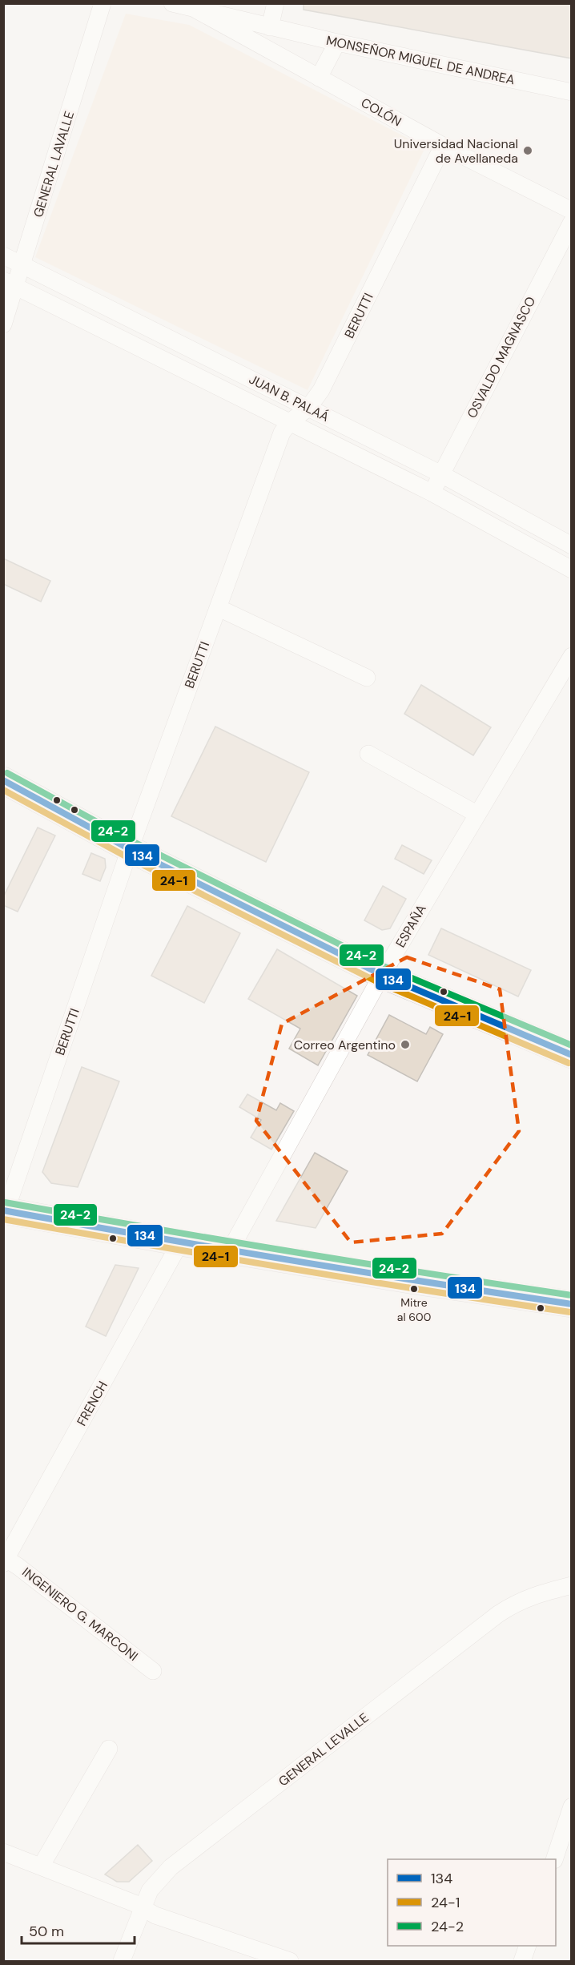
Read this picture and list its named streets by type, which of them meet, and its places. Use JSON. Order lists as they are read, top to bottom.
{
  "streets": {
    "street": [
      "MONSEÑOR MIGUEL DE ANDREA",
      "COLÓN",
      "GENERAL LAVALLE",
      "BERUTTI",
      "OSVALDO MAGNASCO",
      "JUAN B. PALAÁ",
      "ESPAÑA",
      "FRENCH",
      "INGENIERO G. MARCONI",
      "GENERAL LEVALLE"
    ]
  },
  "crossings": [
    ["MONSEÑOR MIGUEL DE ANDREA", "COLÓN"],
    ["COLÓN", "BERUTTI"],
    ["GENERAL LAVALLE", "JUAN B. PALAÁ"],
    ["BERUTTI", "JUAN B. PALAÁ"],
    ["OSVALDO MAGNASCO", "JUAN B. PALAÁ"],
    ["FRENCH", "INGENIERO G. MARCONI"]
  ],
  "places": ["Universidad Nacional de Avellaneda", "Correo Argentino", "Mitre al 600"],
  "lines": ["transit line 24-2", "transit line 134", "transit line 24-1"],
  "legend": ["134", "24-1", "24-2"],
  "scale_bar": "50 m"
}
